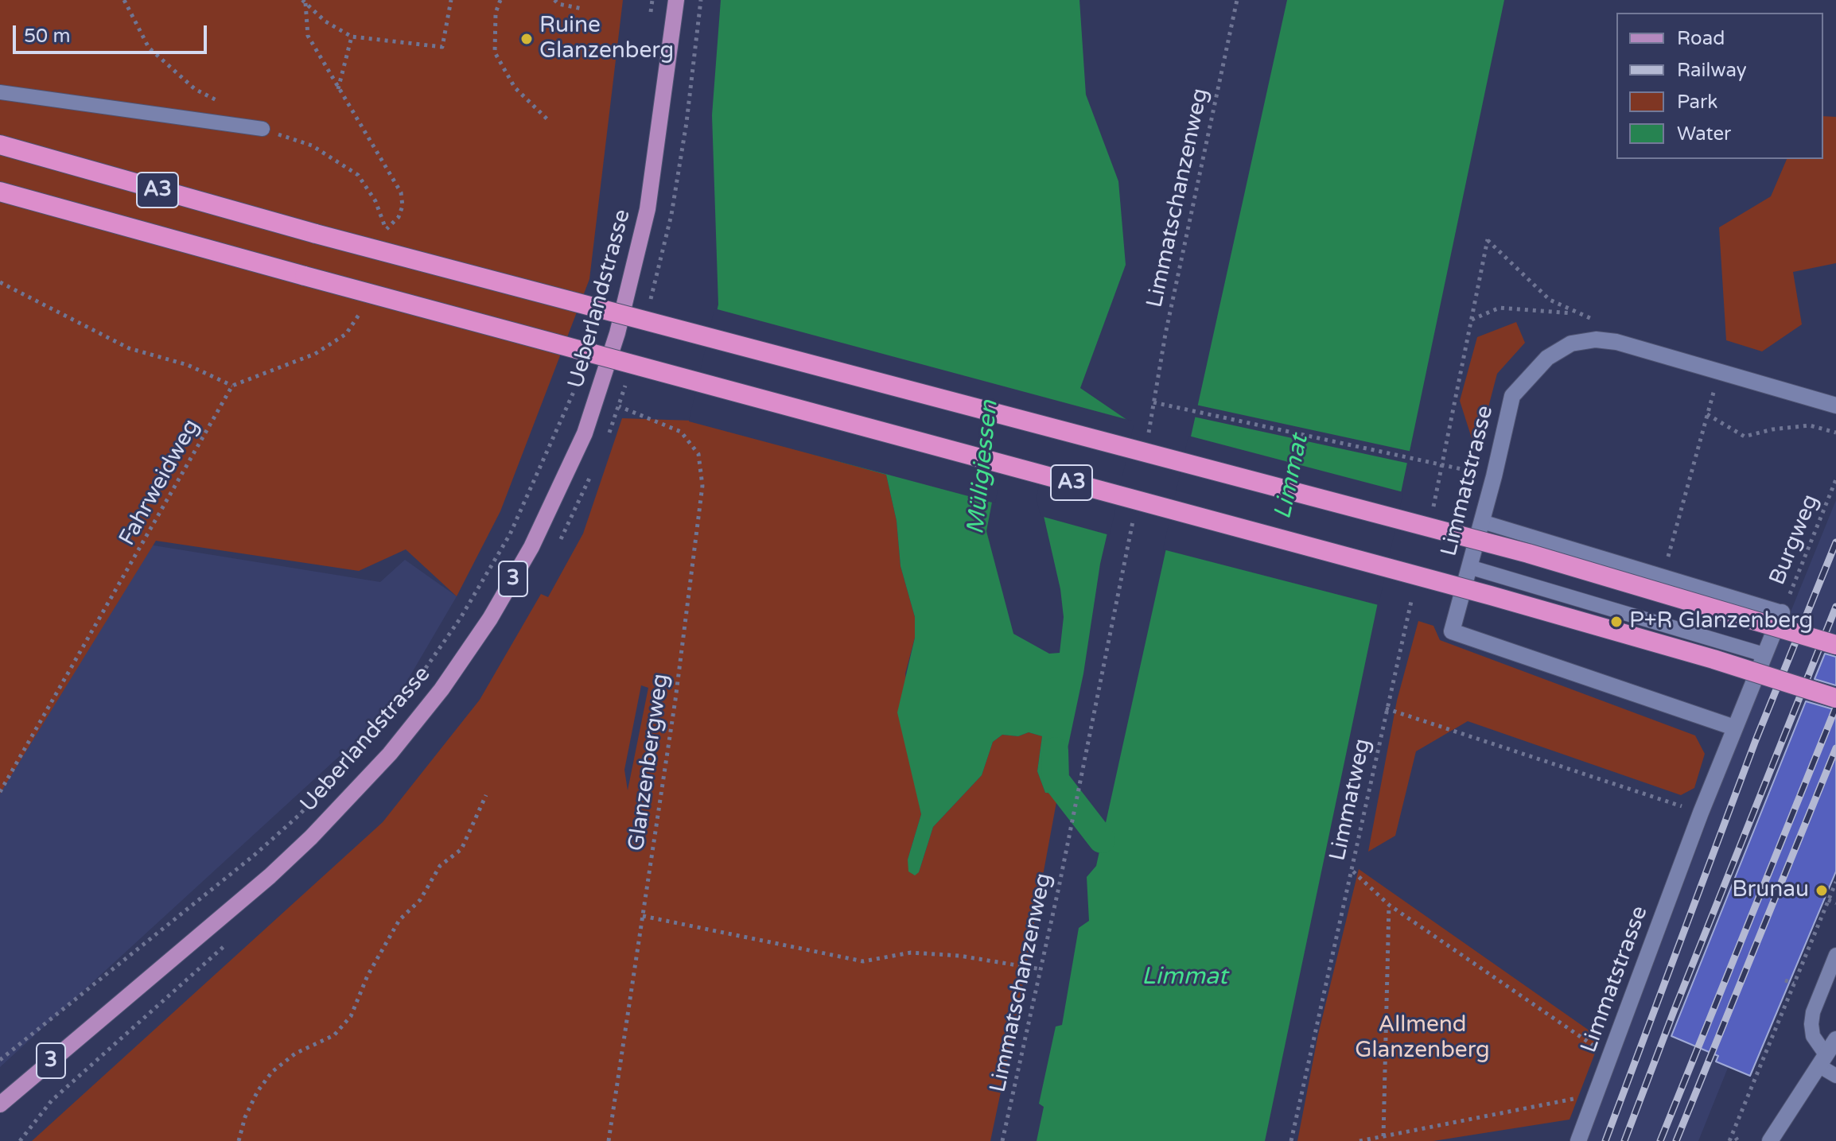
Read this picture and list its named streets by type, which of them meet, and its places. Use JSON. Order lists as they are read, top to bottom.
{
  "streets": {
    "highway": ["A3"],
    "main road": ["Ueberlandstrasse", "3"],
    "street": ["Limmatstrasse"],
    "path": [
      "Limmatschanzenweg",
      "Fahrweidweg",
      "Burgweg",
      "Glanzenbergweg",
      "Limmatweg"
    ]
  },
  "crossings": [
    ["Limmatstrasse", "Burgweg"]
  ],
  "water": ["Müligiessen", "Limmat"],
  "parks": ["Allmend Glanzenberg"],
  "places": ["Ruine Glanzenberg", "P+R Glanzenberg", "Brunau"],
  "legend": [
    "Road",
    "Railway",
    "Park",
    "Water"
  ],
  "scale_bar": "50 m"
}
